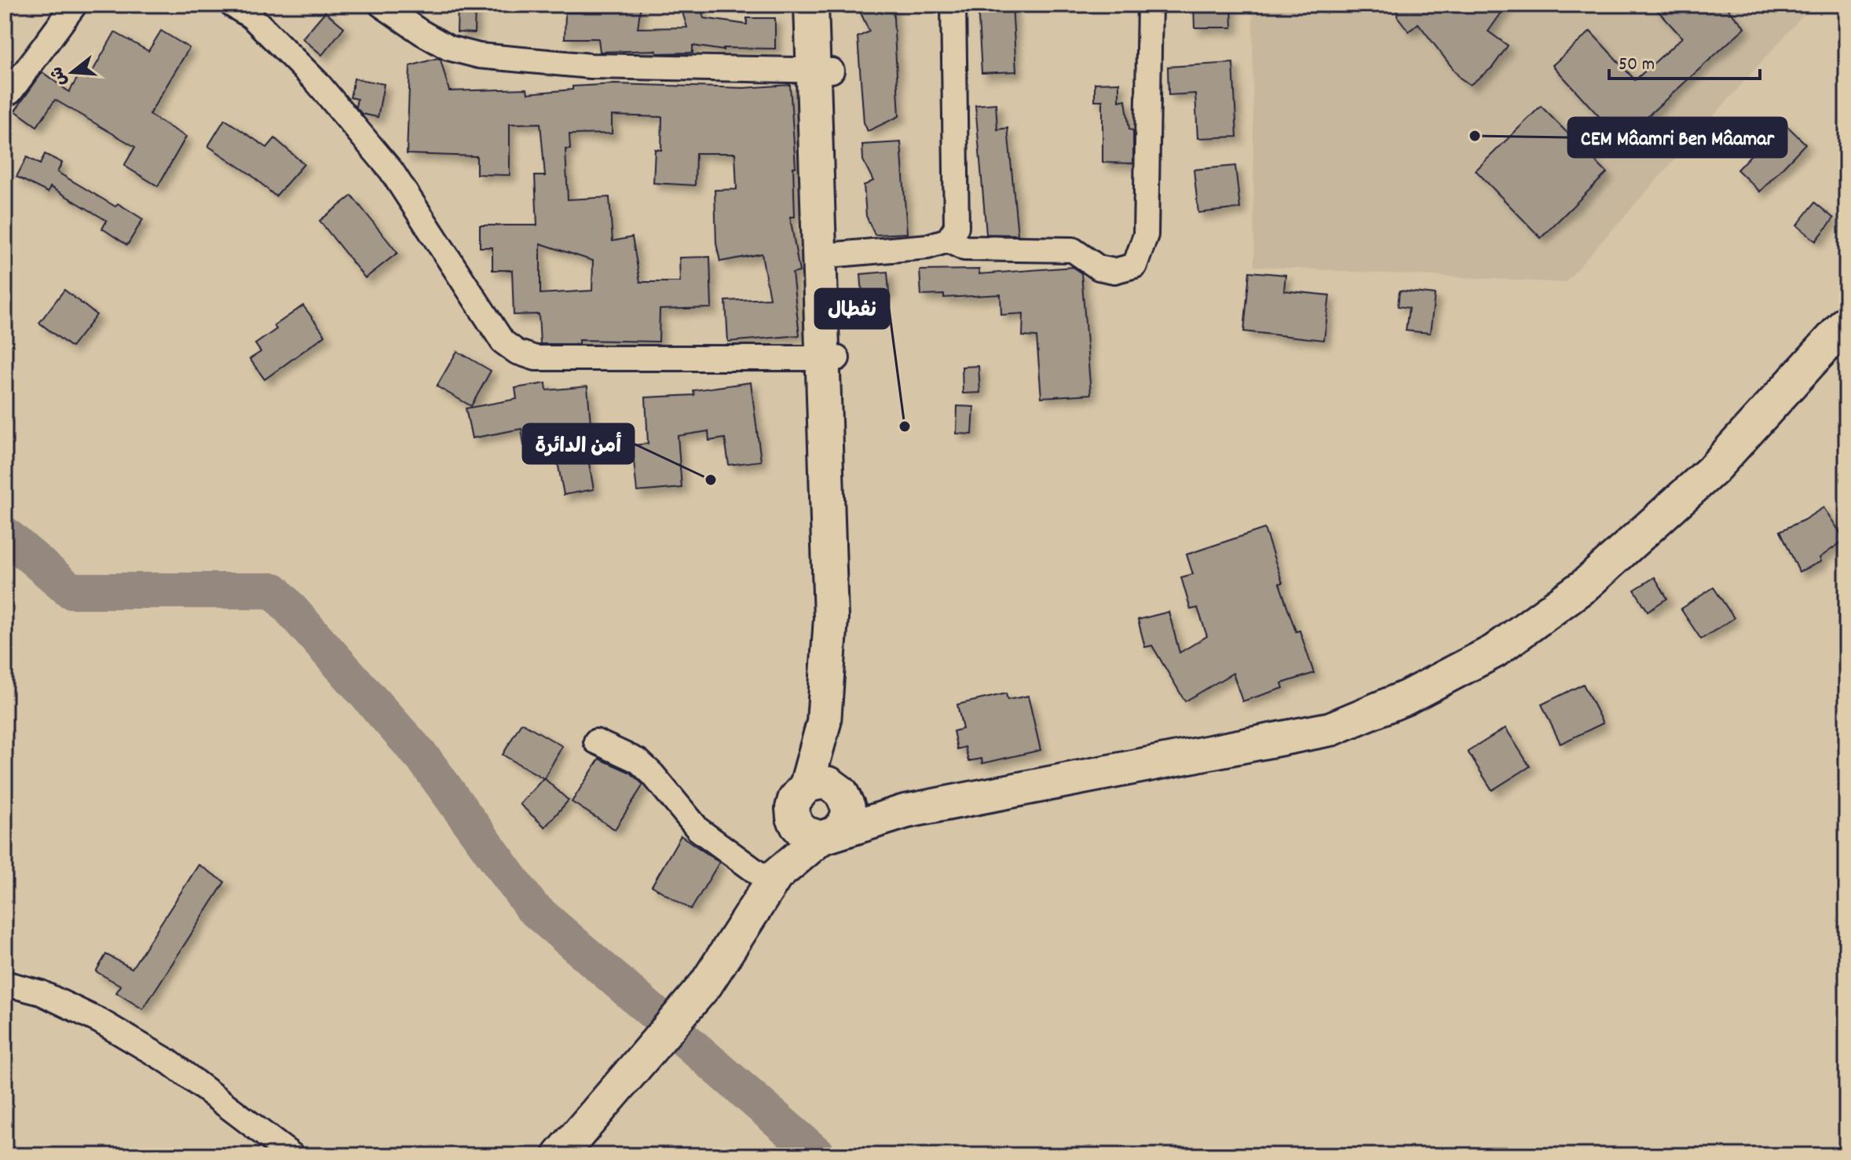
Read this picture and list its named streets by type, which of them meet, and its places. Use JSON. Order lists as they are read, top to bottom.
{
  "places": ["CEM Mâamri Ben Mâamar", "نفطال", "أمن الدائرة"],
  "scale_bar": "50 m",
  "north": "left"
}
